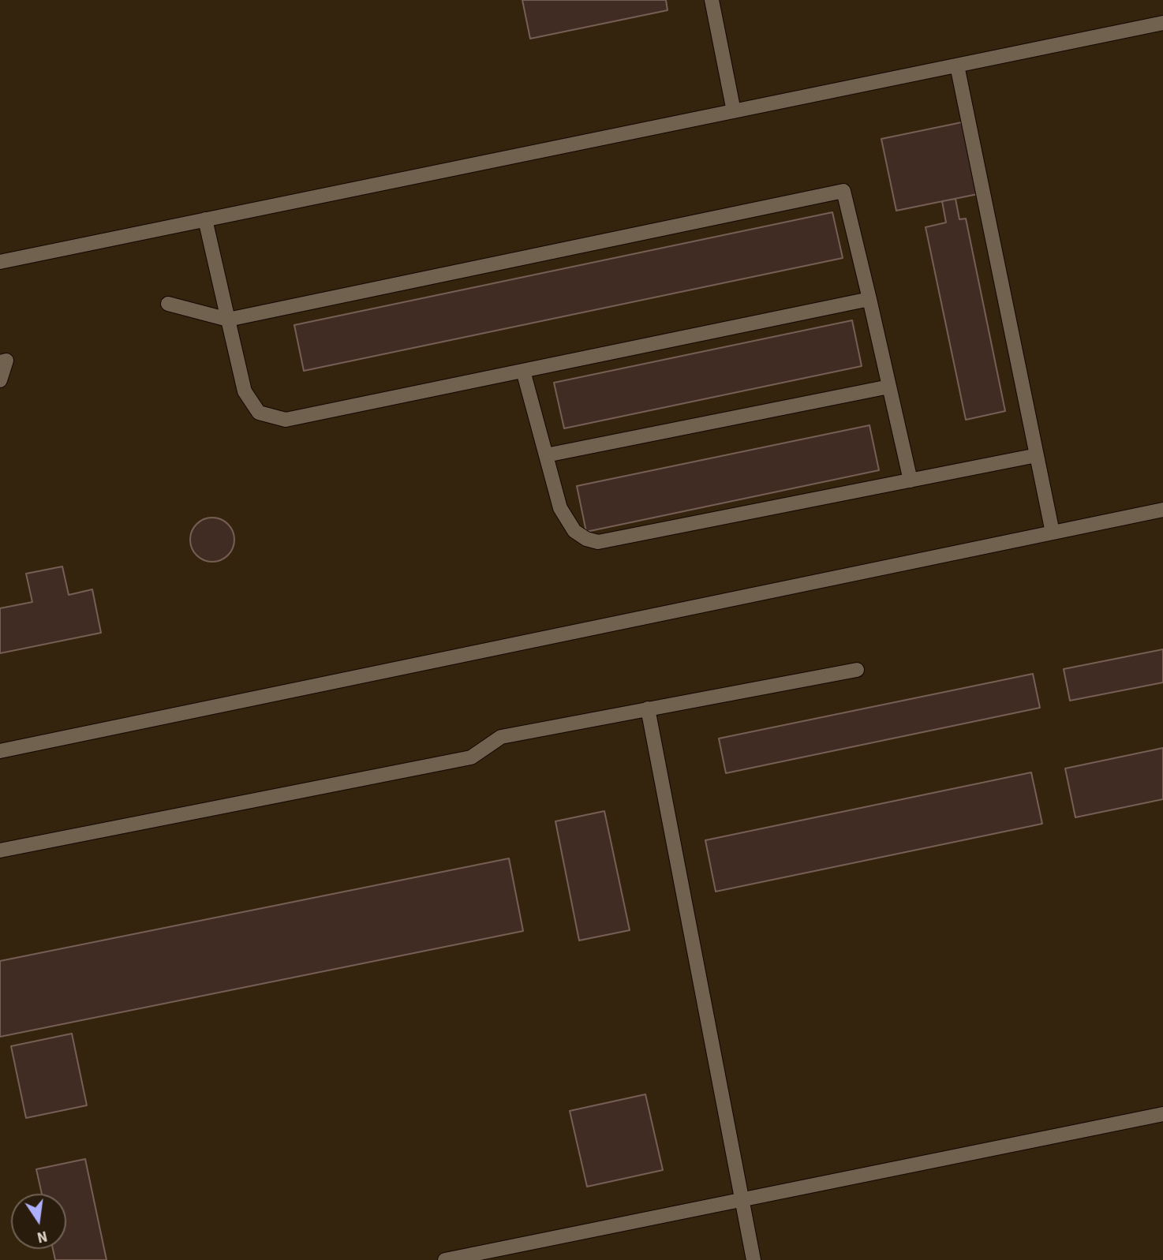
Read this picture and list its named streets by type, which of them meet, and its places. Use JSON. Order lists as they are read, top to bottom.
{
  "north": "bottom"
}
